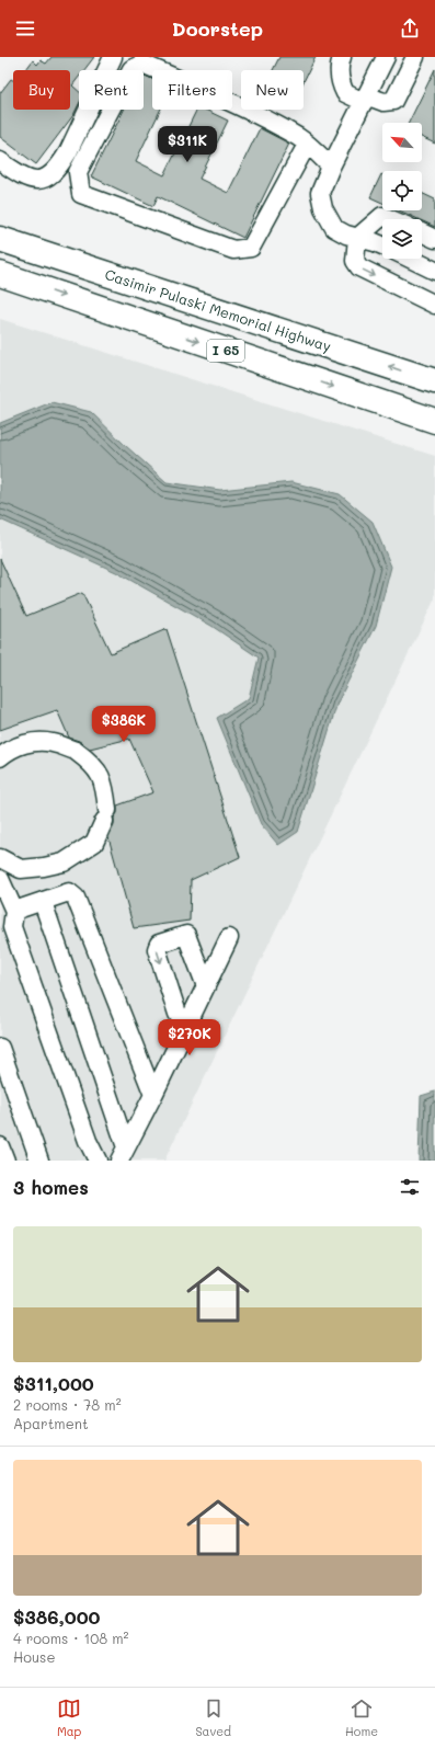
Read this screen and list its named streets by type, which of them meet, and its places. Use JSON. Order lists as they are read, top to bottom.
{
  "streets": {
    "highway": ["Casimir Pulaski Memorial Highway", "I 65"]
  },
  "north": "top left",
  "page": {
    "header": "Doorstep",
    "chip": [
      "Buy",
      "Rent",
      "Filters",
      "New"
    ],
    "price": ["$311K", "$386K", "$270K"],
    "heading": "3 homes",
    "list": [
      {
        "name": "$311,000",
        "note": "2 rooms · 78 m² · Apartment"
      },
      {
        "name": "$386,000",
        "note": "4 rooms · 108 m² · House"
      }
    ],
    "tabs": ["Map", "Saved", "Home"]
  }
}
